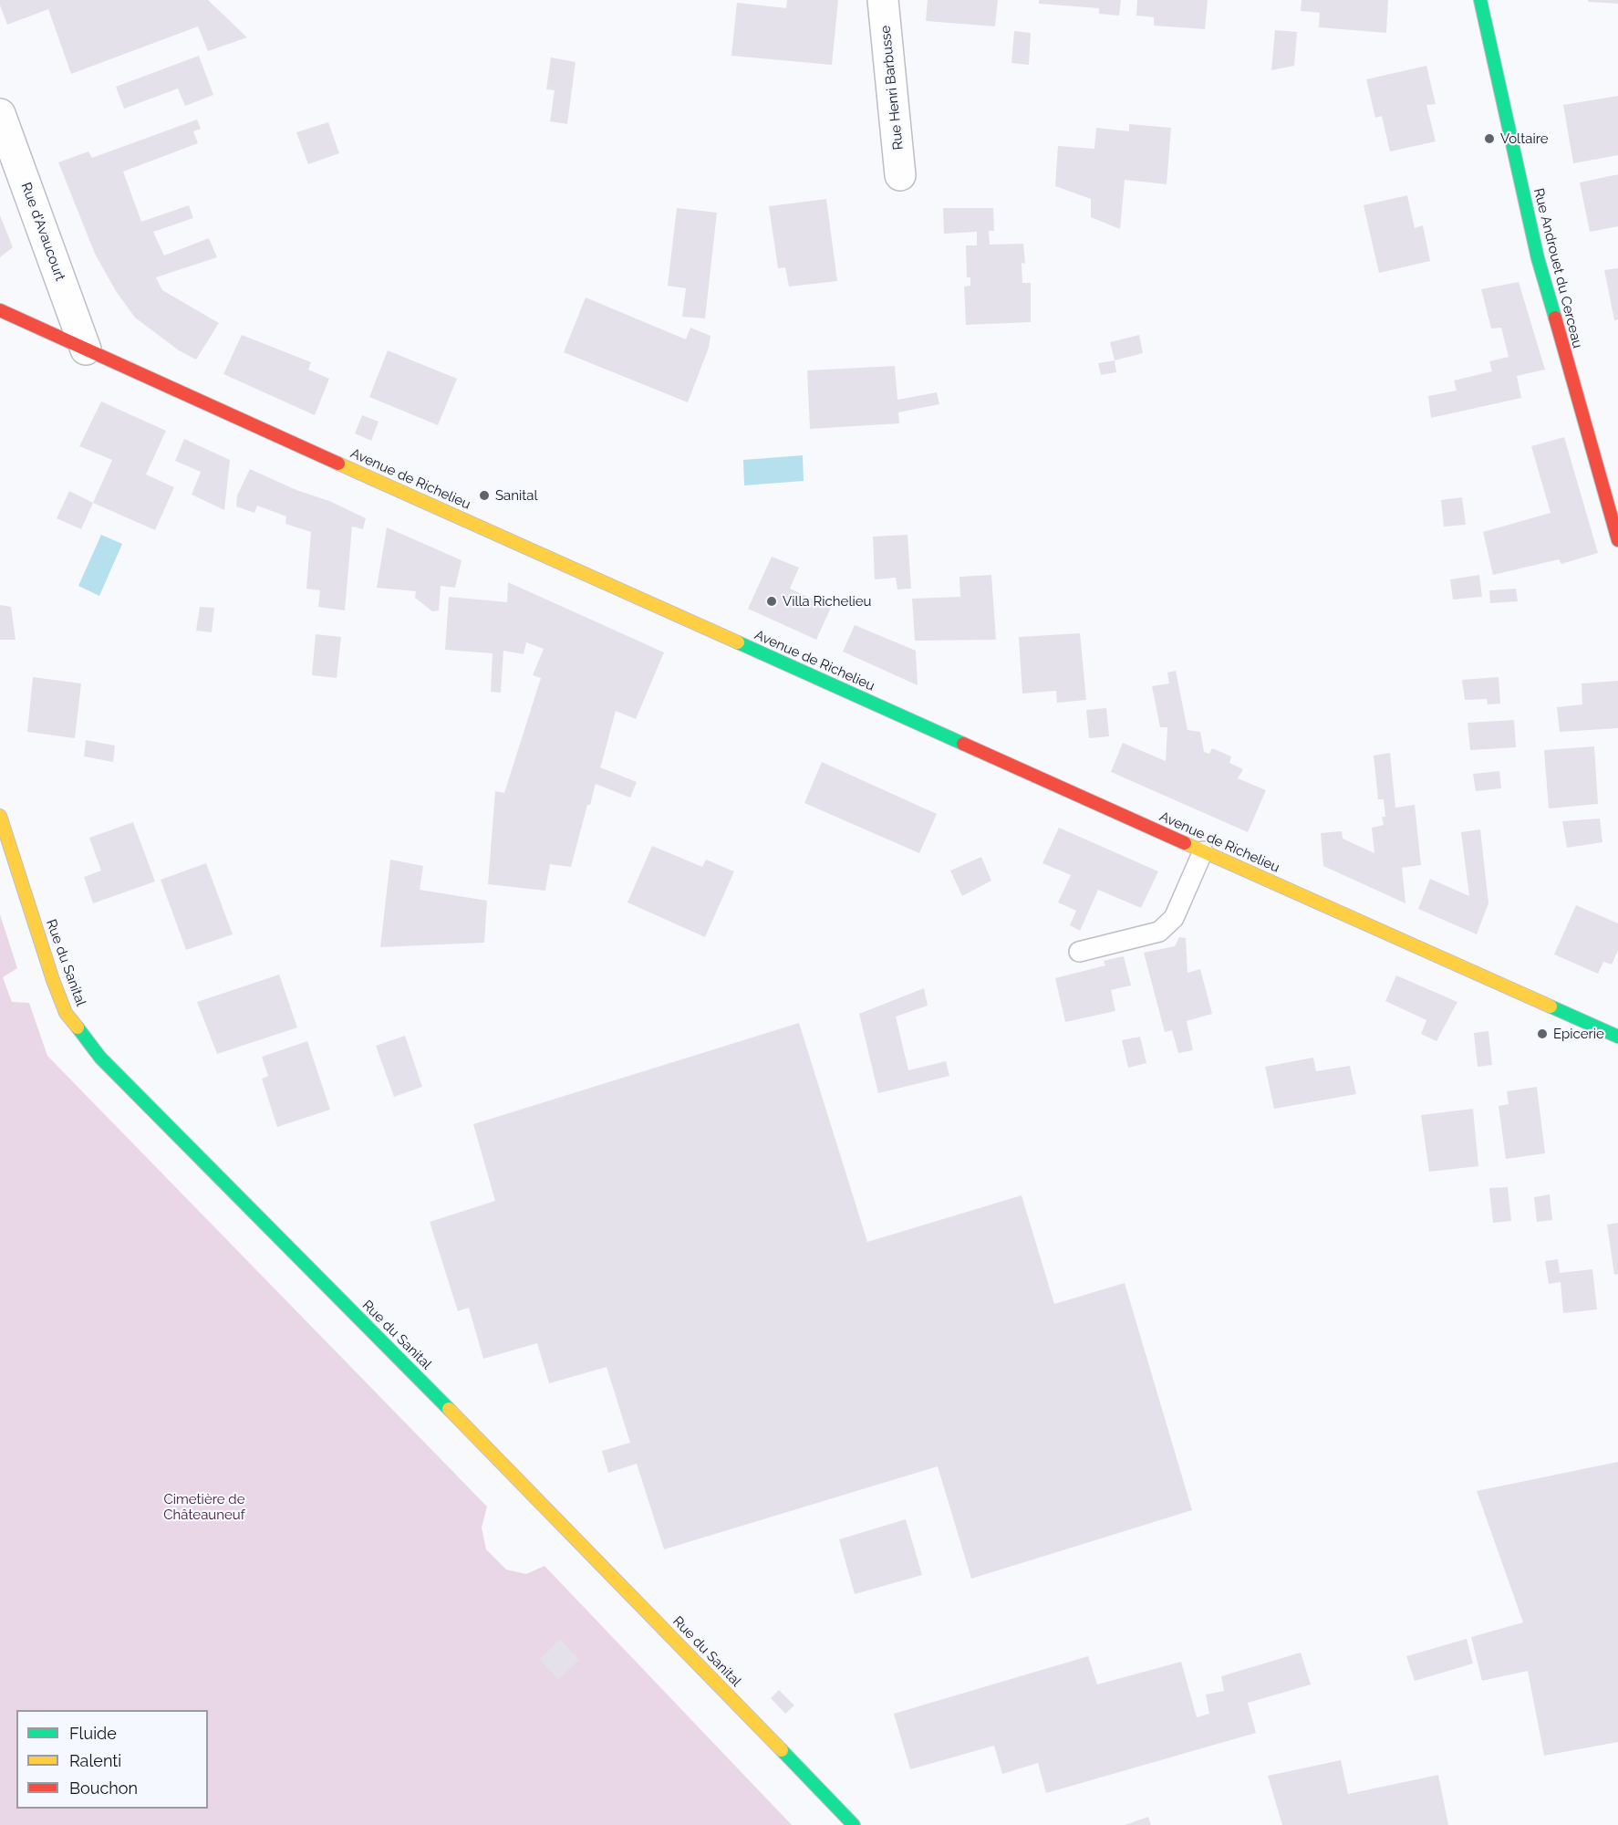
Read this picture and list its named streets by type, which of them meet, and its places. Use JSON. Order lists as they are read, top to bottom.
{
  "streets": {
    "street": [
      "Rue Henri Barbusse",
      "Rue d'Avaucourt",
      "Rue Androuet du Cerceau",
      "Avenue de Richelieu",
      "Rue du Sanital"
    ]
  },
  "crossings": [
    ["Rue d'Avaucourt", "Avenue de Richelieu"]
  ],
  "parks": ["Cimetière de Châteauneuf"],
  "places": [
    "Voltaire",
    "Sanital",
    "Villa Richelieu",
    "Epicerie"
  ],
  "legend": ["Fluide", "Ralenti", "Bouchon"]
}
